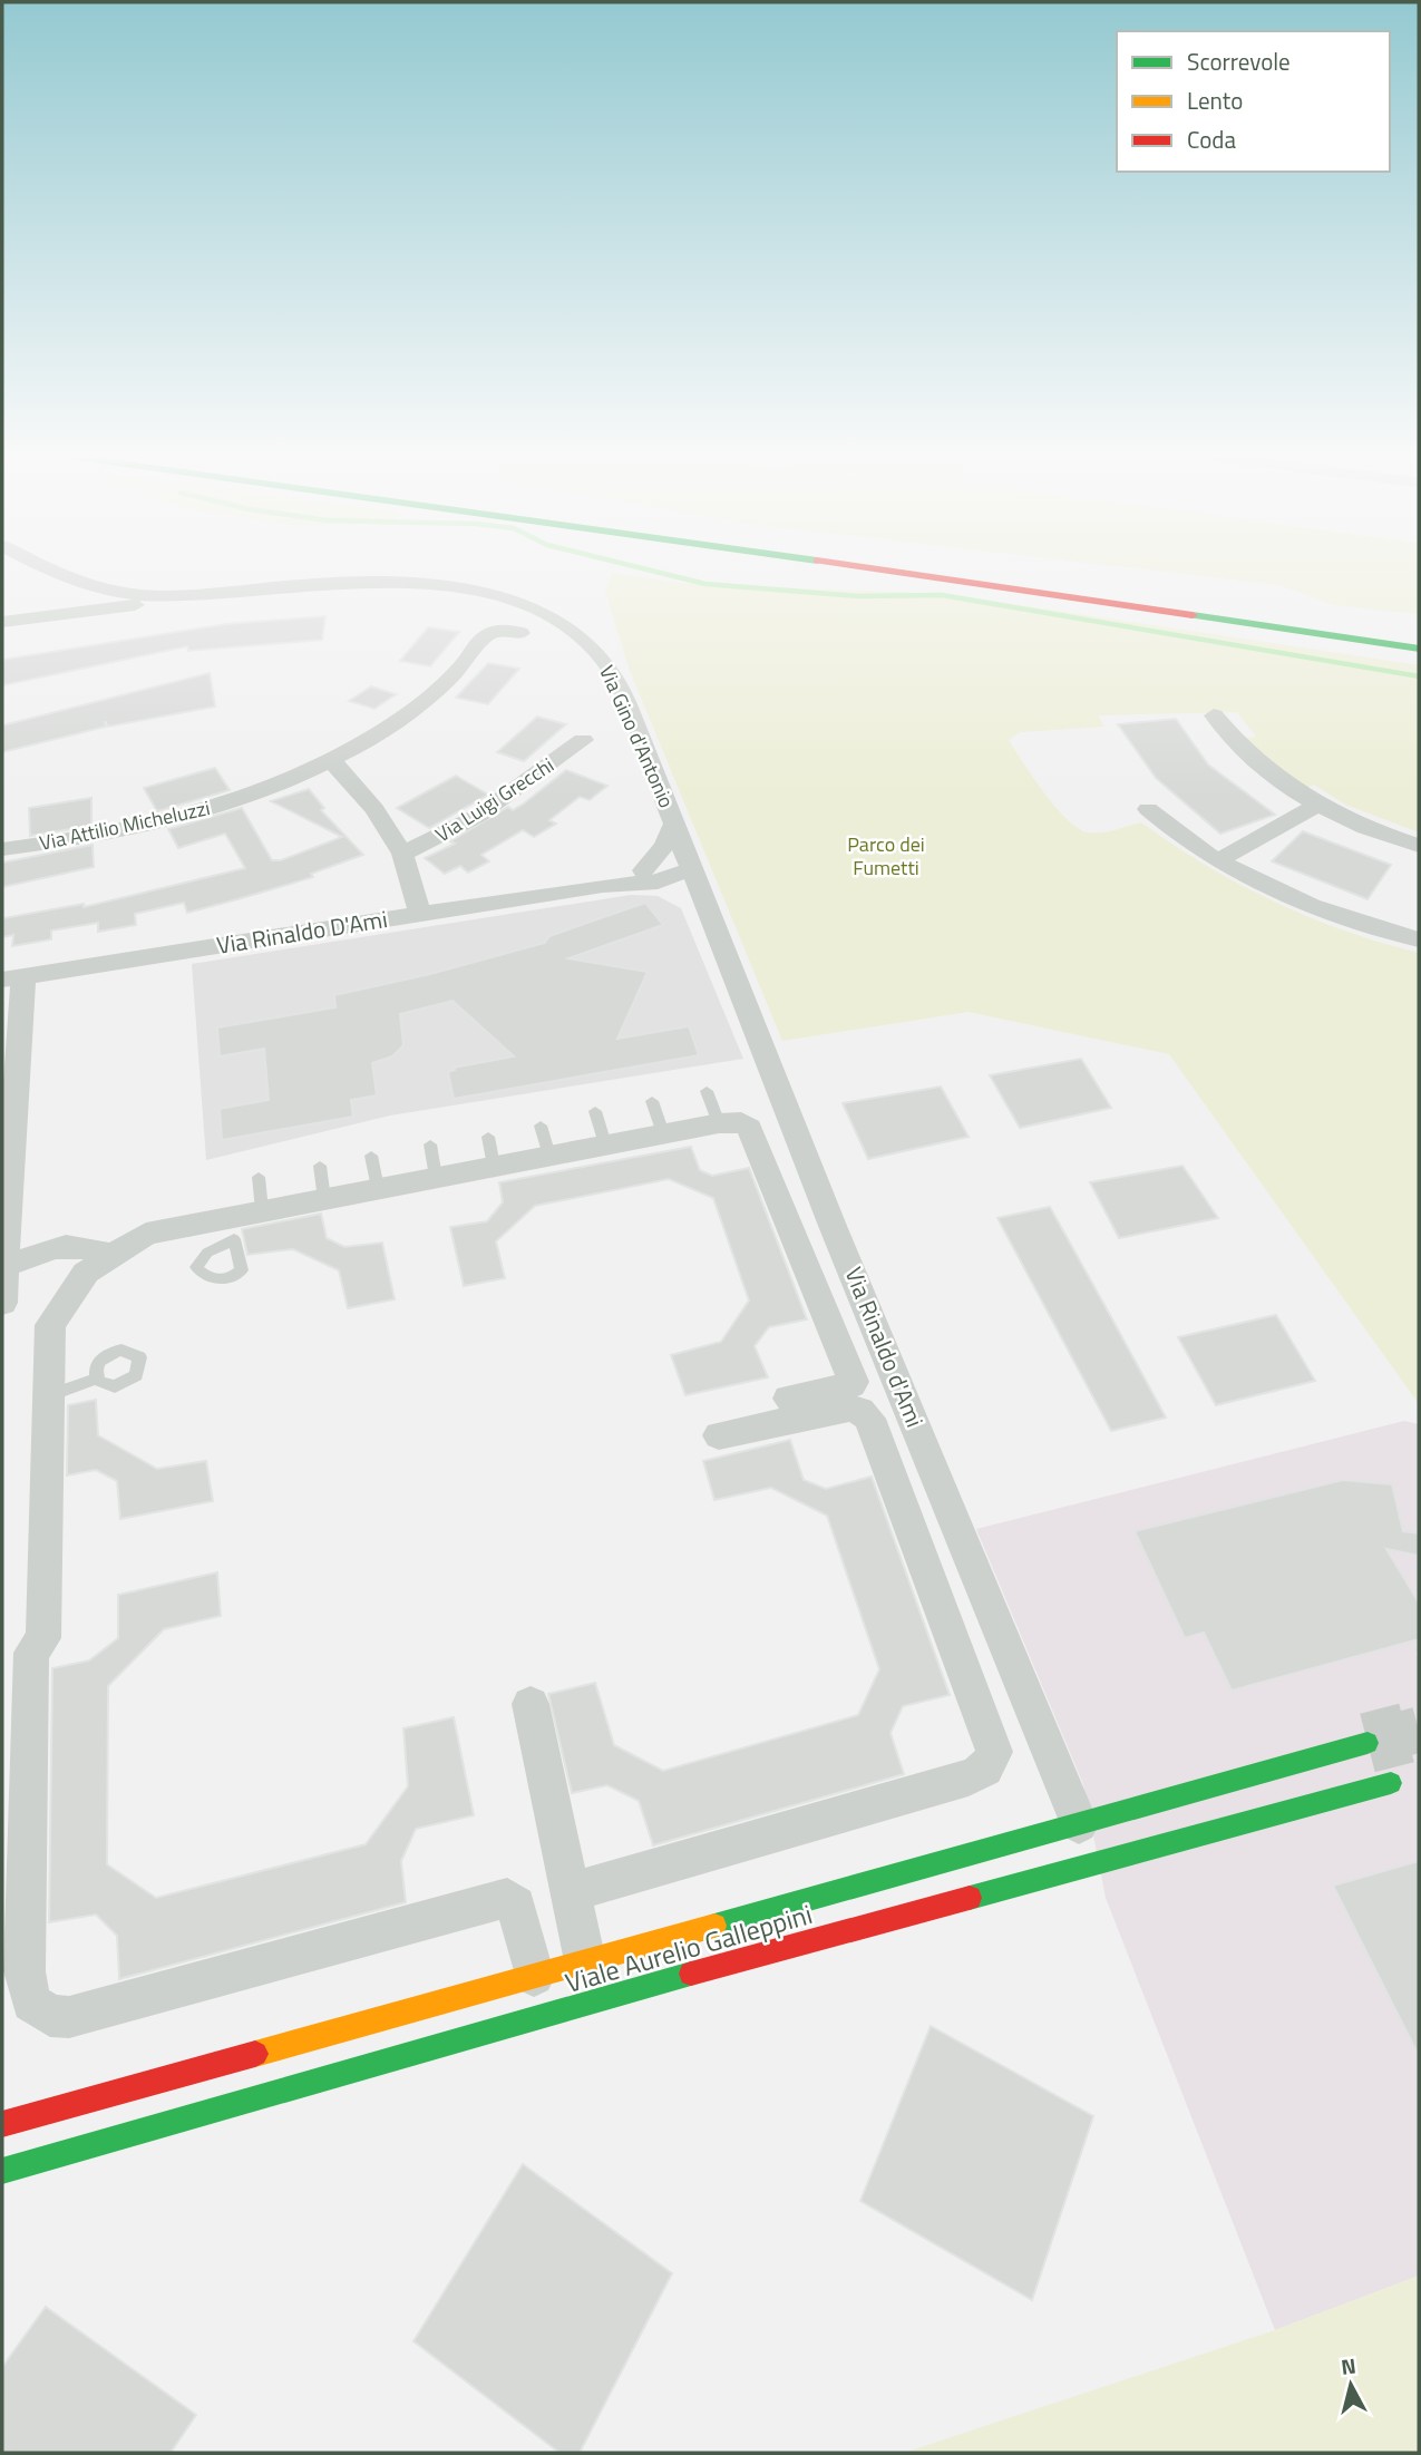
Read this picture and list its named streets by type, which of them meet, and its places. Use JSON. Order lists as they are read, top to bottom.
{
  "streets": {
    "main road": ["Viale Aurelio Galleppini"],
    "street": [
      "Via Gino d'Antonio",
      "Via Luigi Grecchi",
      "Via Attilio Micheluzzi",
      "Via Rinaldo D'Ami",
      "Via Rinaldo d'Ami"
    ]
  },
  "crossings": [
    ["Via Gino d'Antonio", "Via Rinaldo D'Ami"],
    ["Via Gino d'Antonio", "Via Rinaldo d'Ami"],
    ["Via Rinaldo D'Ami", "Via Rinaldo d'Ami"],
    ["Via Rinaldo d'Ami", "Viale Aurelio Galleppini"]
  ],
  "parks": ["Parco dei Fumetti"],
  "legend": ["Scorrevole", "Lento", "Coda"],
  "north": "top"
}
